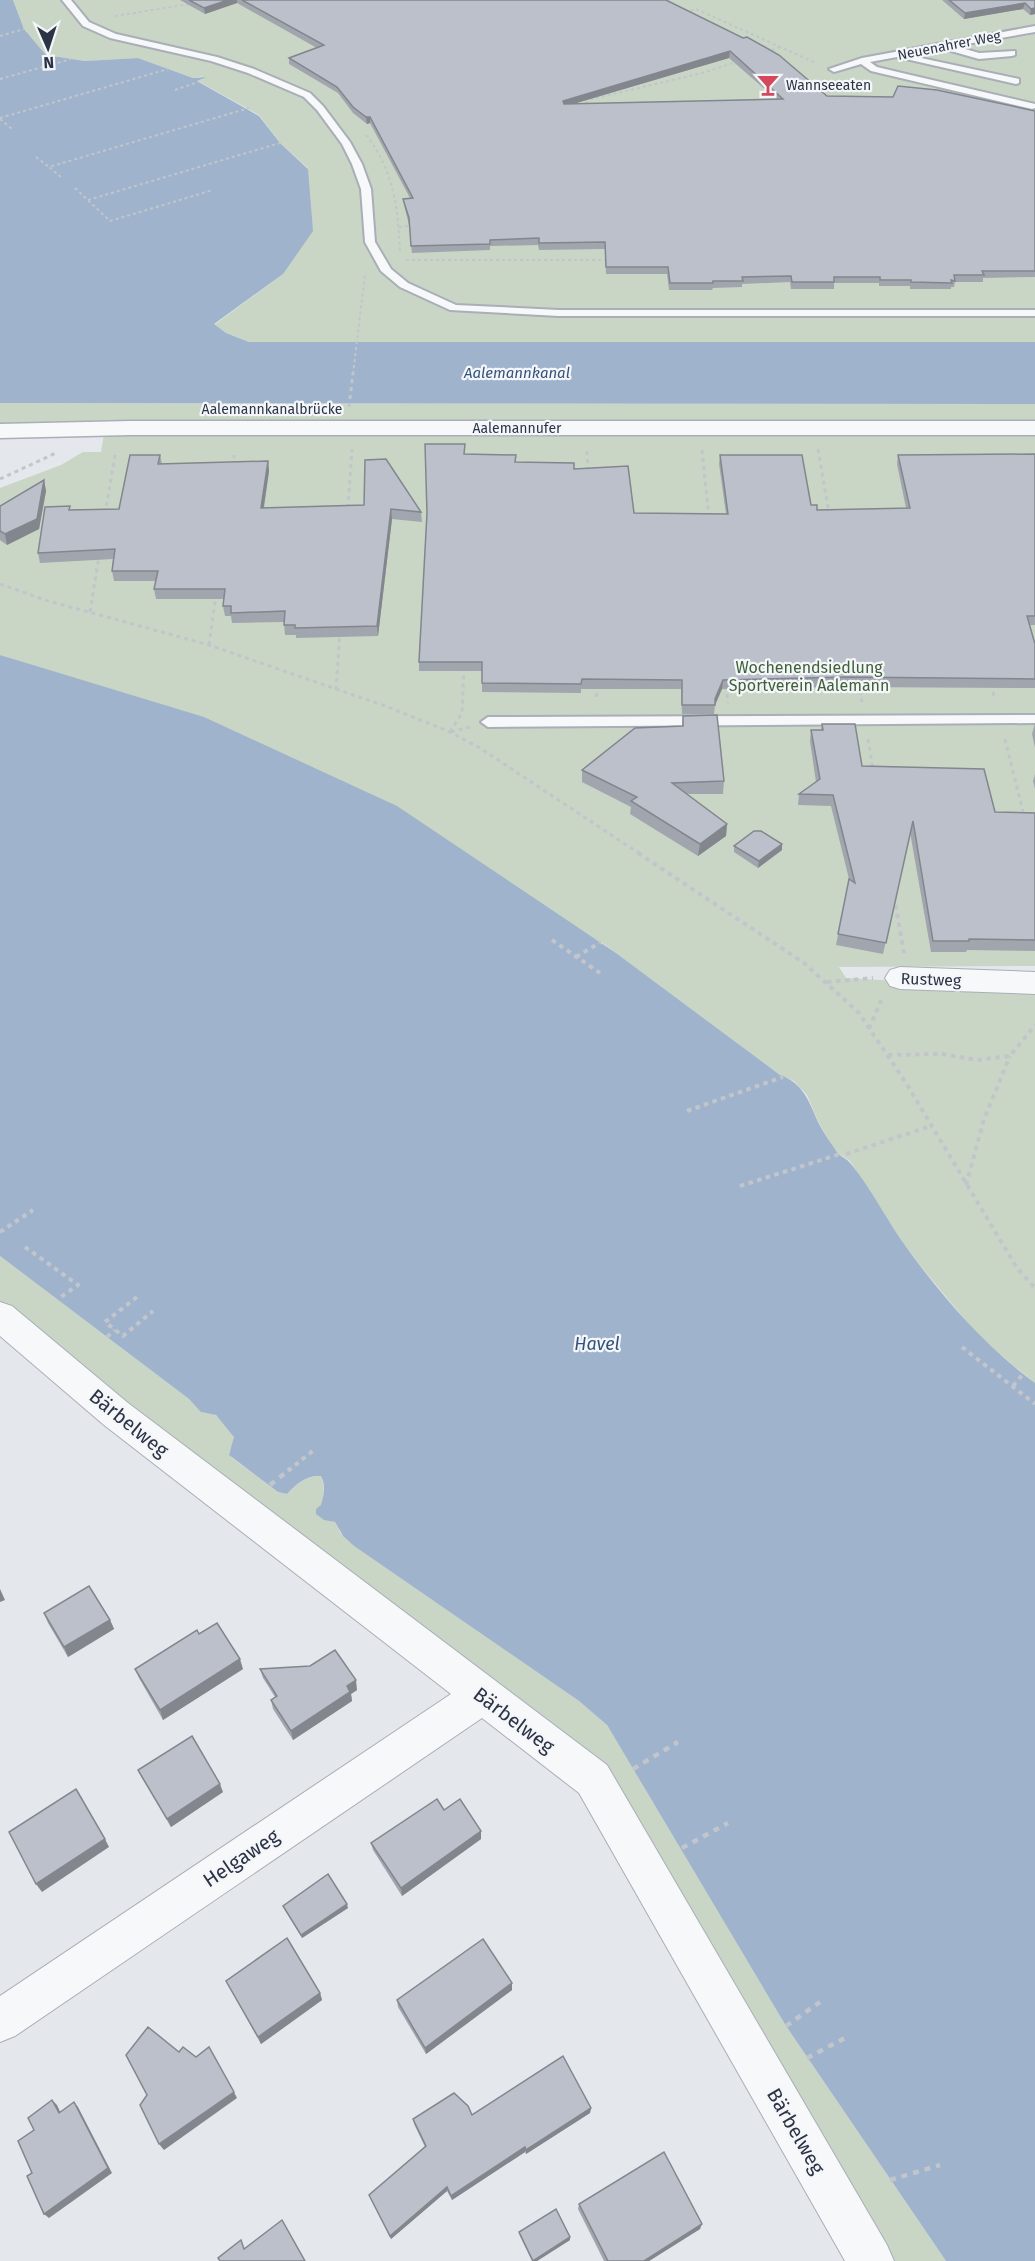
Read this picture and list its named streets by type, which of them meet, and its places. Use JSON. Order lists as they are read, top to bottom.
{
  "streets": {
    "street": [
      "Aalemannufer",
      "Rustweg",
      "Bärbelweg",
      "Helgaweg"
    ],
    "lane": ["Neuenahrer Weg"],
    "path": ["Aalemannkanalbrücke"]
  },
  "crossings": [
    ["Aalemannkanalbrücke", "Aalemannufer"],
    ["Bärbelweg", "Helgaweg"]
  ],
  "water": ["Aalemannkanal", "Havel"],
  "parks": ["Wochenendsiedlung Sportverein Aalemann"],
  "places": {
    "bar": ["Wannseeaten"]
  },
  "north": "bottom"
}
